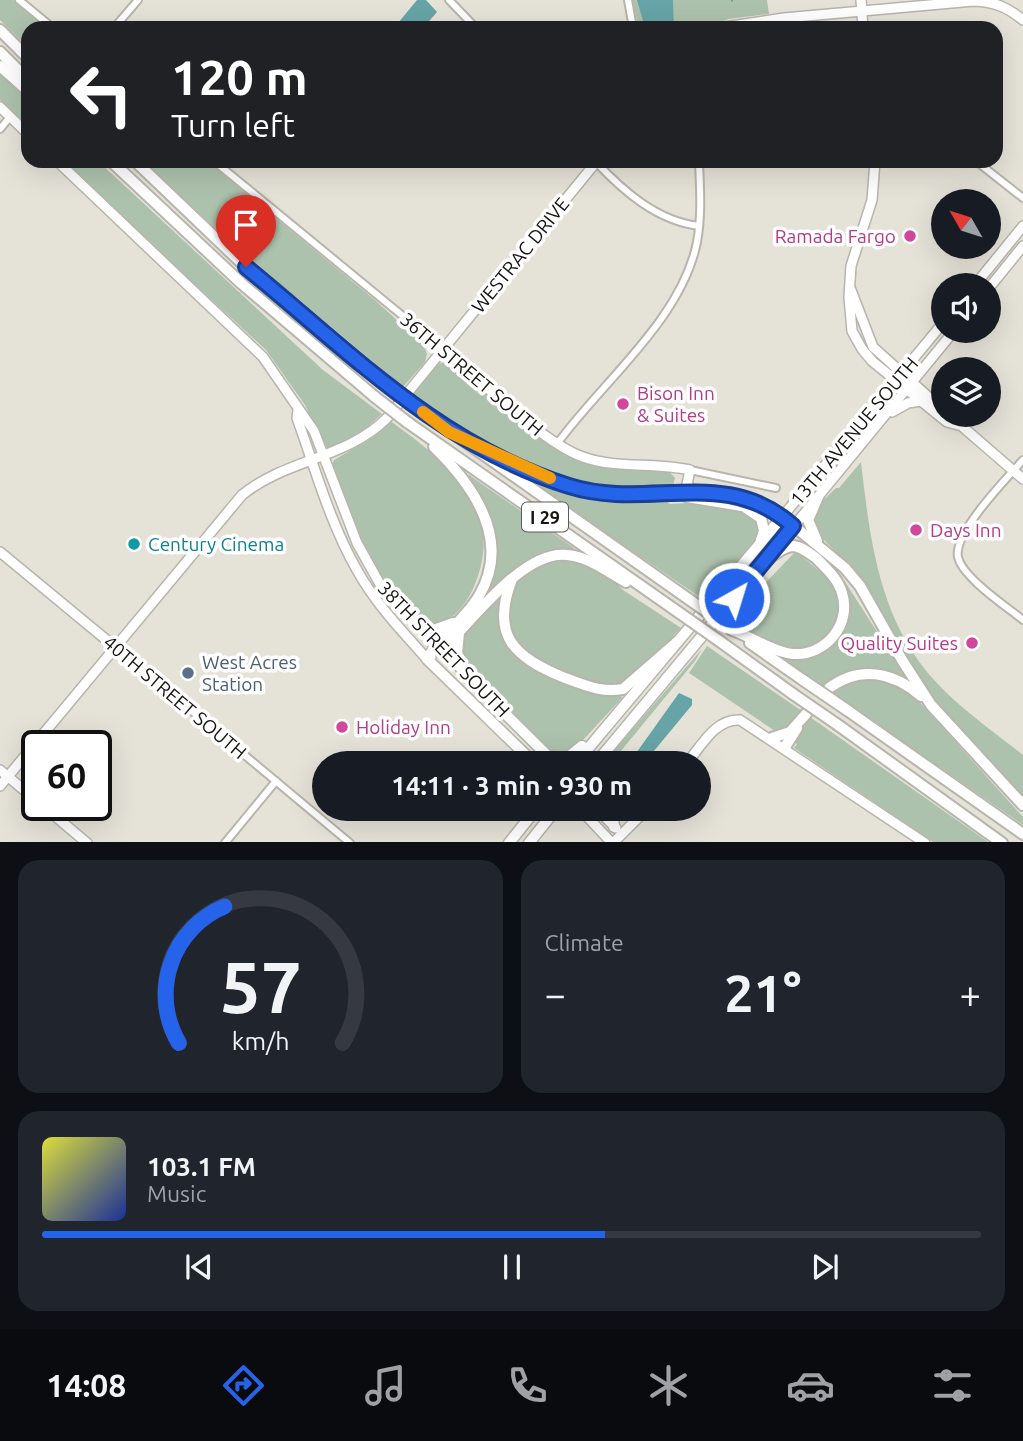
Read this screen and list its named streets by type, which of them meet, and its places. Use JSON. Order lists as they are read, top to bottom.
{
  "streets": {
    "highway": ["I 29"],
    "main road": ["13TH AVENUE SOUTH", "38TH STREET SOUTH"],
    "street": ["WESTRAC DRIVE", "36TH STREET SOUTH", "40TH STREET SOUTH"]
  },
  "crossings": [
    ["WESTRAC DRIVE", "36TH STREET SOUTH"],
    ["WESTRAC DRIVE", "38TH STREET SOUTH"],
    ["WESTRAC DRIVE", "40TH STREET SOUTH"]
  ],
  "places": [
    "Ramada Fargo",
    "Bison Inn & Suites",
    "Days Inn",
    "Century Cinema",
    "Quality Suites",
    "West Acres Station",
    "Holiday Inn"
  ],
  "north": "top left",
  "page": {
    "turn": ["120 m", "Turn left"],
    "limit": "60",
    "trip": "14:11 · 3 min · 930 m",
    "tile": "Climate",
    "heat": ["−", "21°", "+"],
    "song": ["103.1 FM", "Music"],
    "tabs": "14:08",
    "gauge": ["57", "km/h"]
  }
}
